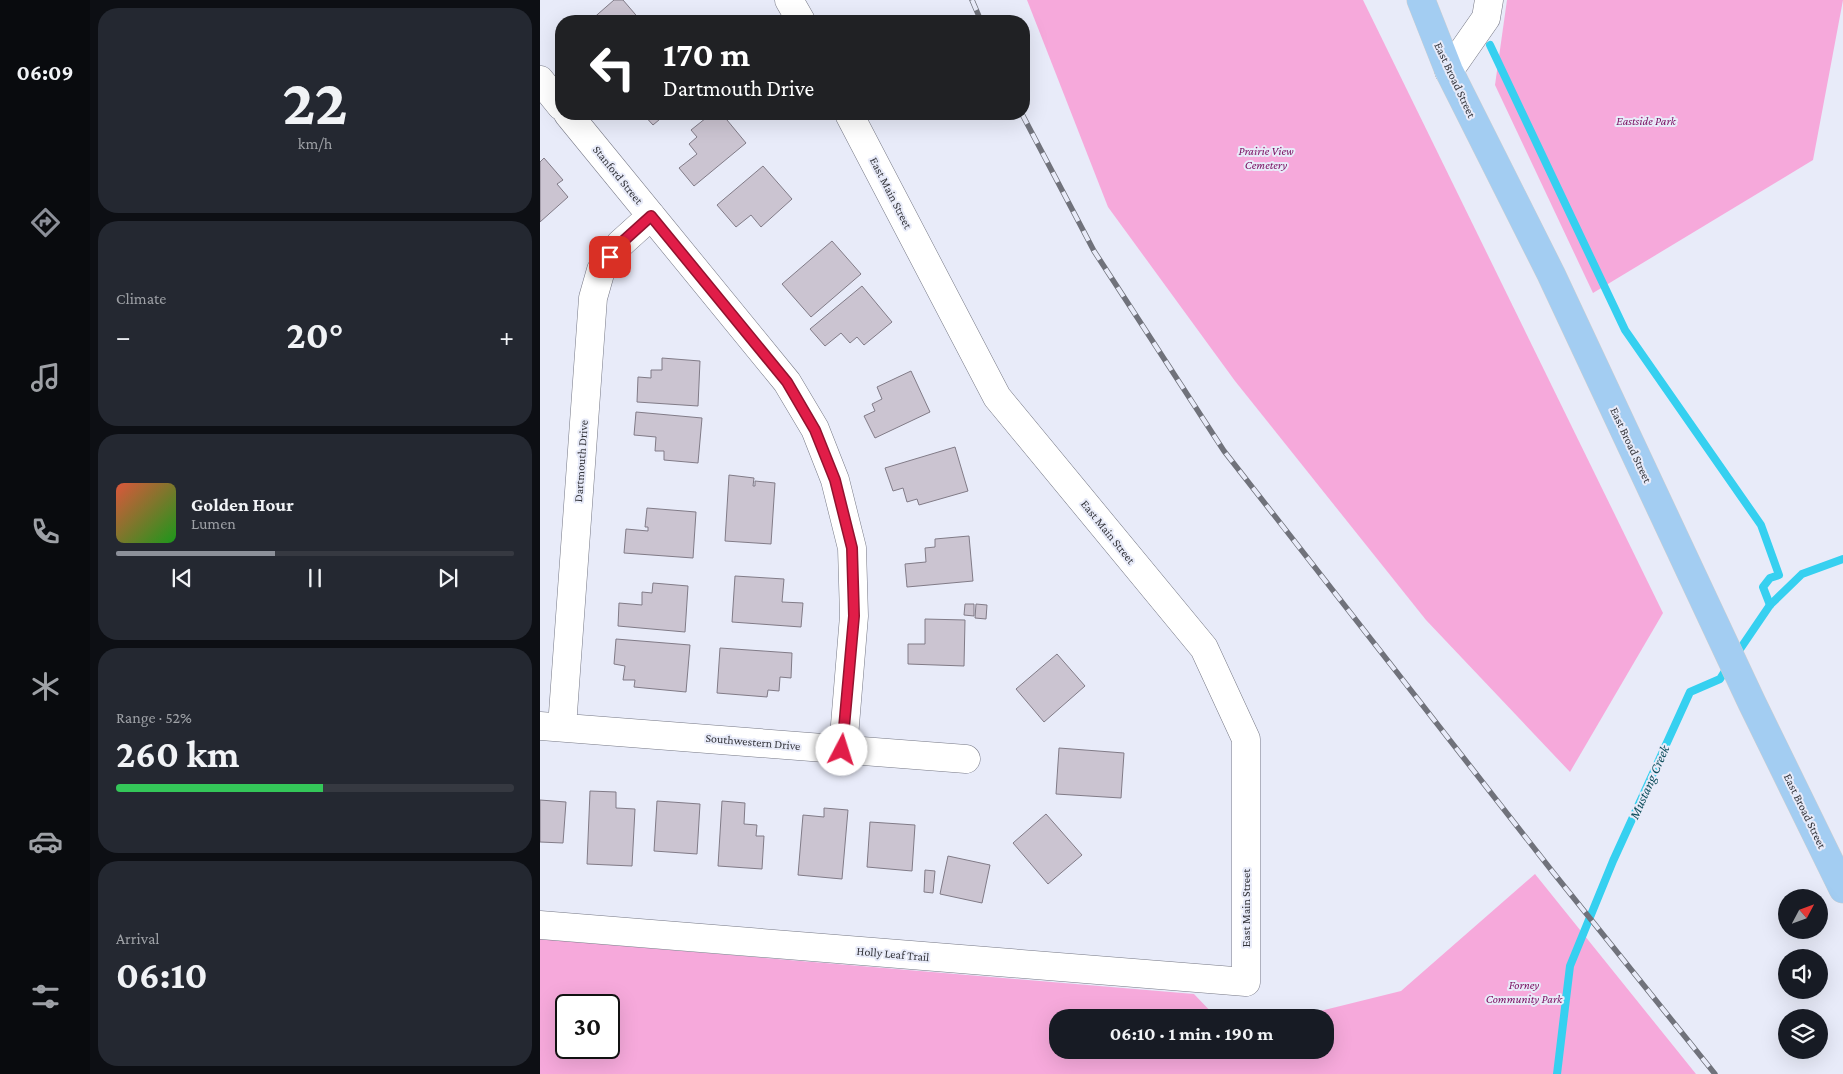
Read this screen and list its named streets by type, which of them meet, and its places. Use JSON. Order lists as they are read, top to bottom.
{
  "streets": {
    "main road": ["East Broad Street"],
    "street": [
      "Stanford Street",
      "East Main Street",
      "Dartmouth Drive",
      "Southwestern Drive",
      "Holly Leaf Trail"
    ]
  },
  "crossings": [
    ["Stanford Street", "Dartmouth Drive"],
    ["Stanford Street", "Southwestern Drive"],
    ["East Main Street", "Holly Leaf Trail"],
    ["Dartmouth Drive", "Southwestern Drive"]
  ],
  "water": ["Mustang Creek"],
  "parks": ["Eastside Park", "Prairie View Cemetery", "Forney Community Park"],
  "north": "top right",
  "page": {
    "tabs": "06:09",
    "tile": [
      ["22", "km/h"],
      "Climate",
      ["Range · 52%", "260 km"],
      ["Arrival", "06:10"]
    ],
    "turn": ["170 m", "Dartmouth Drive"],
    "heat": ["−", "20°", "+"],
    "song": ["Golden Hour", "Lumen"],
    "limit": "30",
    "trip": "06:10 · 1 min · 190 m"
  }
}
